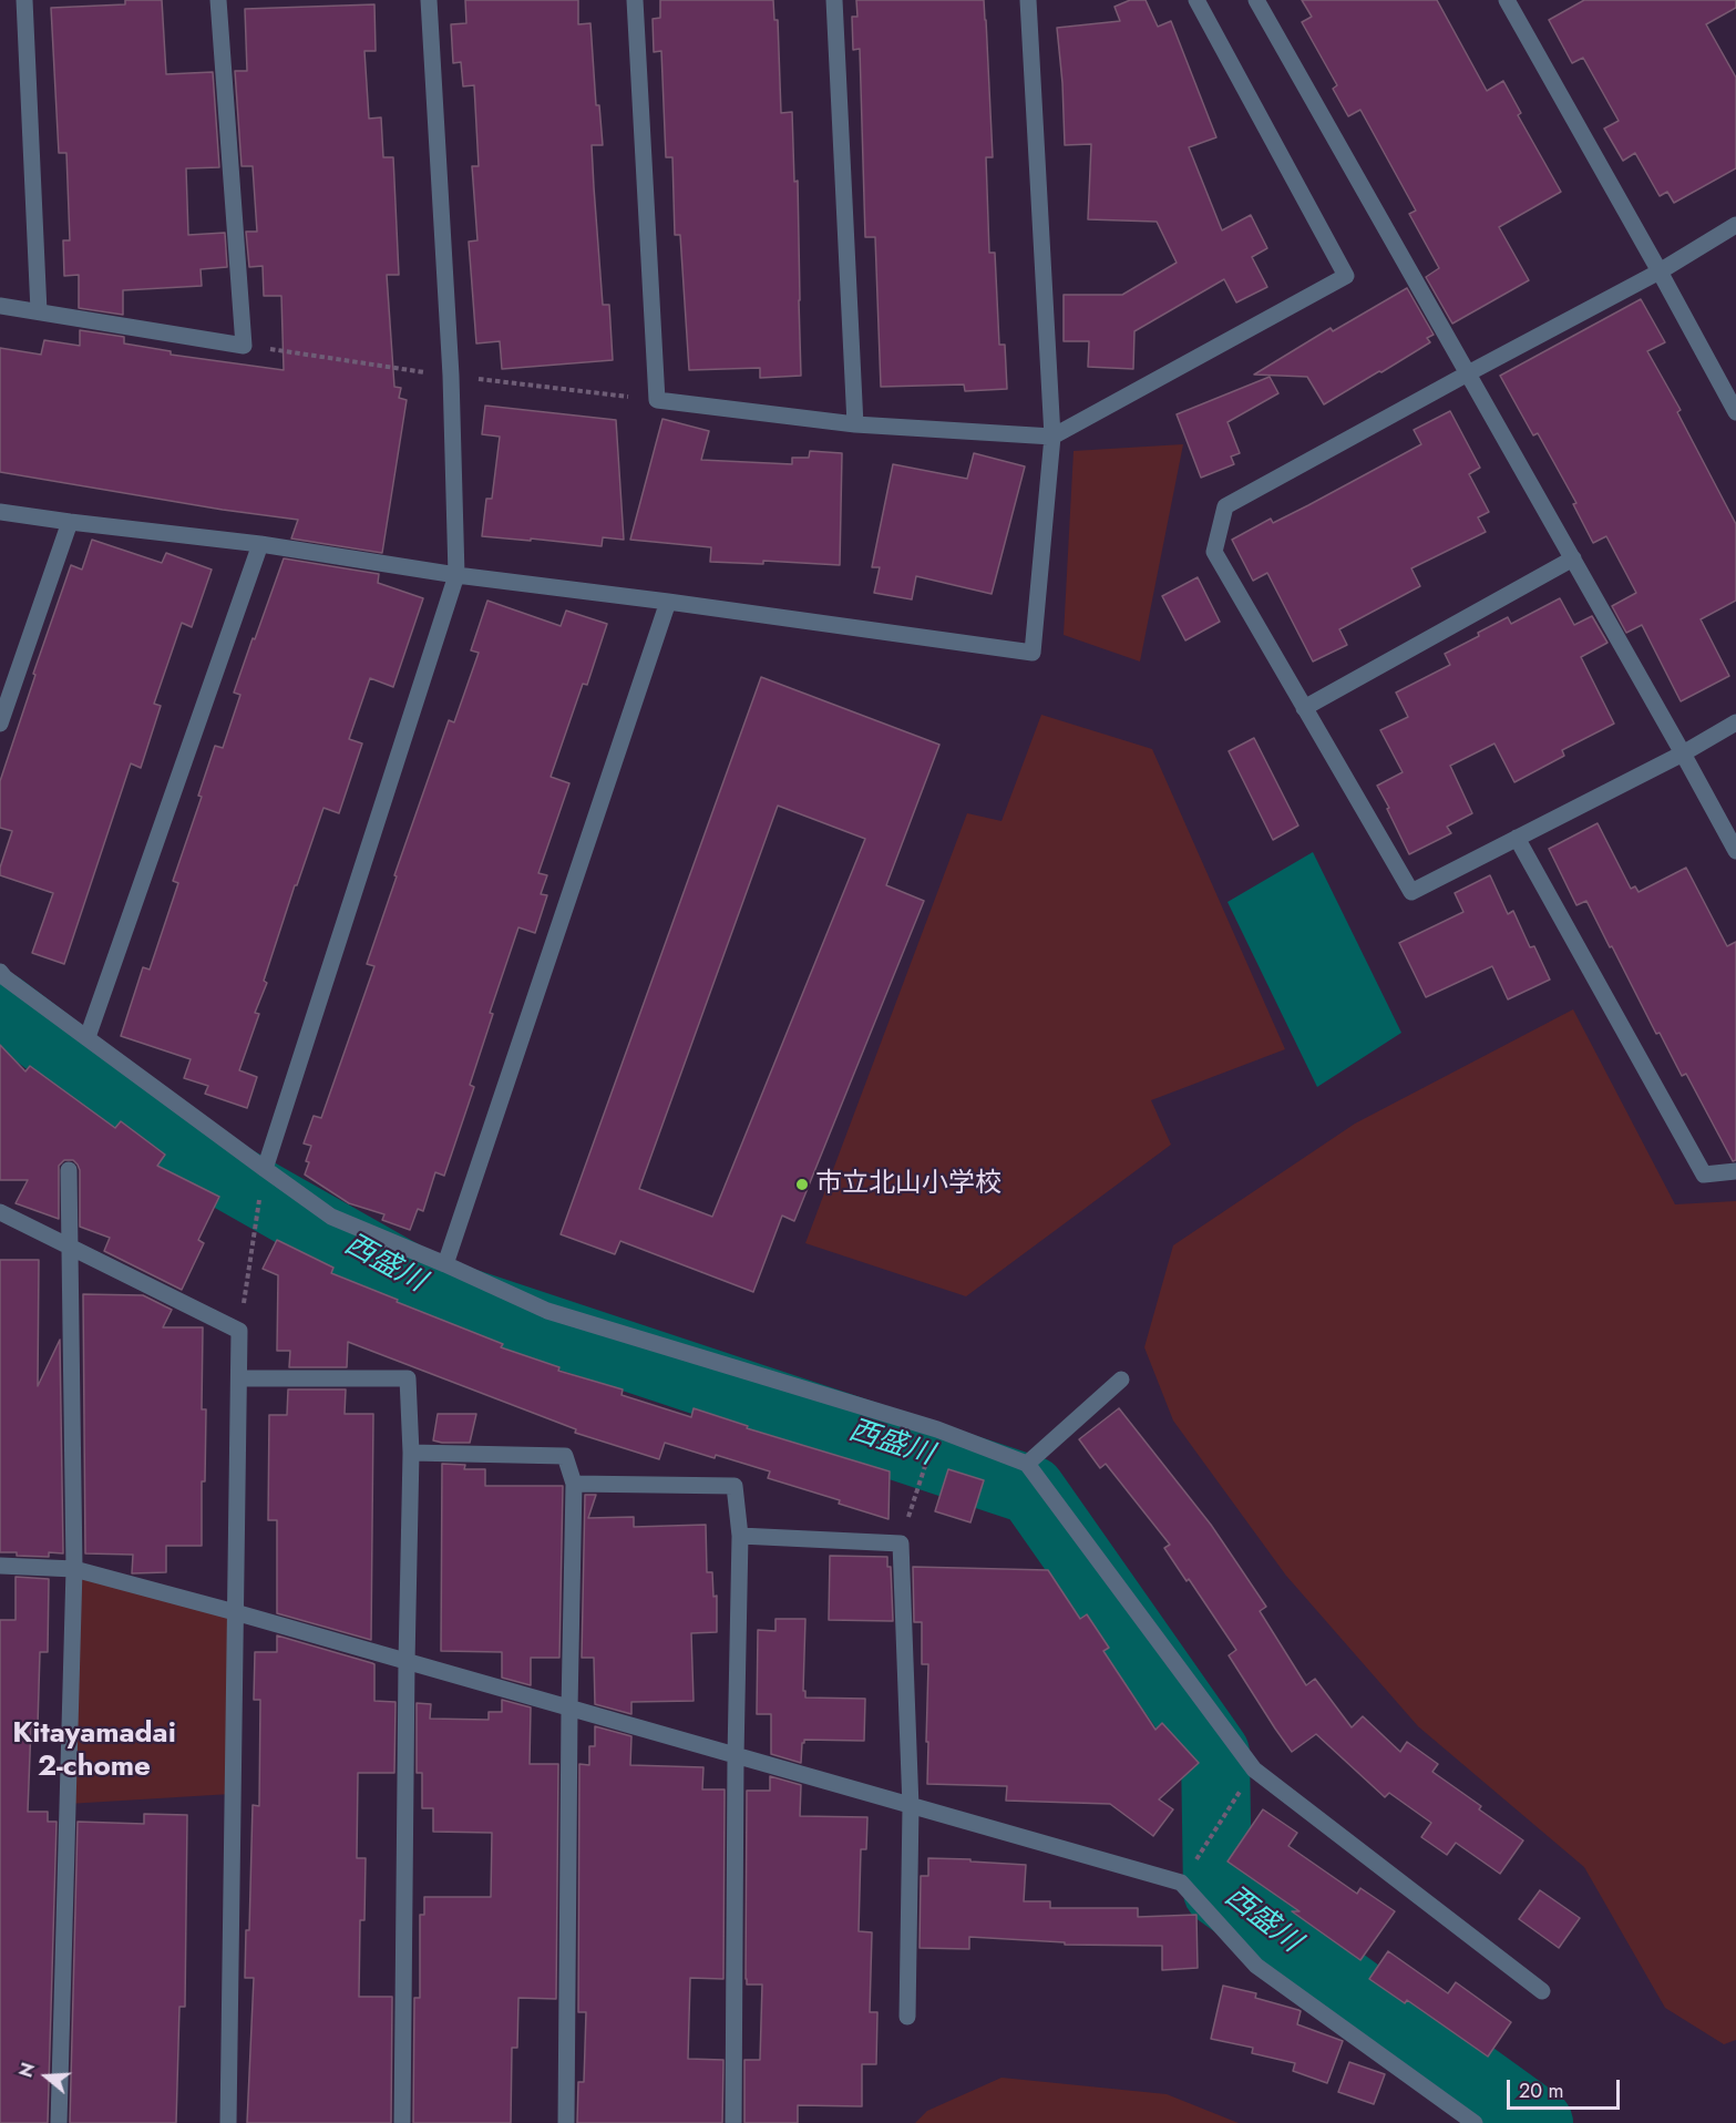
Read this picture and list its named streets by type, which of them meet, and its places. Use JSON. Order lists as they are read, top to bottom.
{
  "districts": ["Kitayamadai 2-chome"],
  "water": ["西盛川"],
  "places": ["市立北山小学校"],
  "scale_bar": "20 m",
  "north": "left"
}
